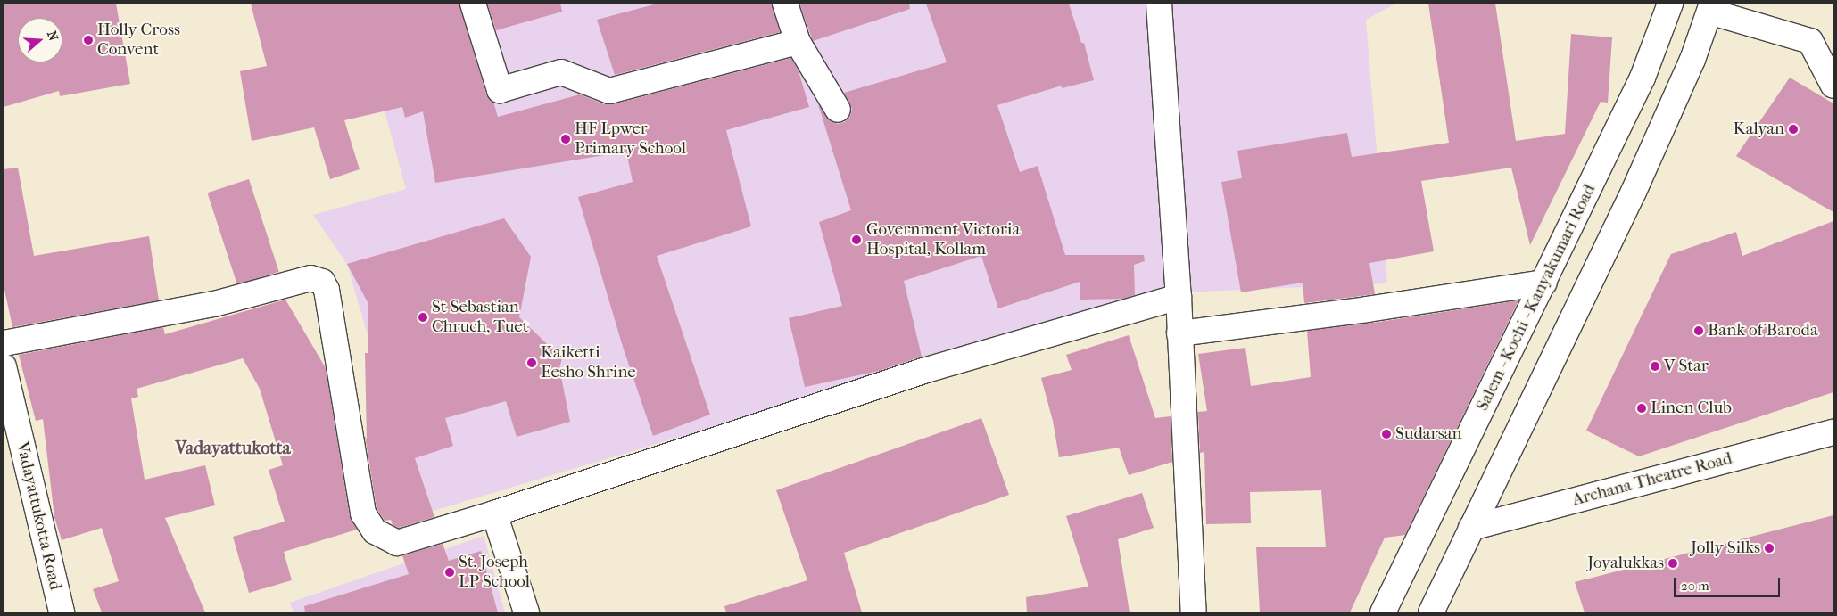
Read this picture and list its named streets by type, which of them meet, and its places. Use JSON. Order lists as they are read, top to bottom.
{
  "streets": {
    "street": ["Salem - Kochi - Kanyakumari Road", "Archana Theatre Road", "Vadayattukotta Road"]
  },
  "districts": ["Vadayattukotta"],
  "places": [
    "Holly Cross Convent",
    "Kalyan",
    "HF Lpwer Primary School",
    "Government Victoria Hospital, Kollam",
    "St Sebastian Chruch, Tuet",
    "Bank of Baroda",
    "Kaiketti Eesho Shrine",
    "V Star",
    "Linen Club",
    "Sudarsan",
    "Jolly Silks",
    "Joyalukkas",
    "St. Joseph LP School"
  ],
  "scale_bar": "20 m",
  "north": "right"
}
